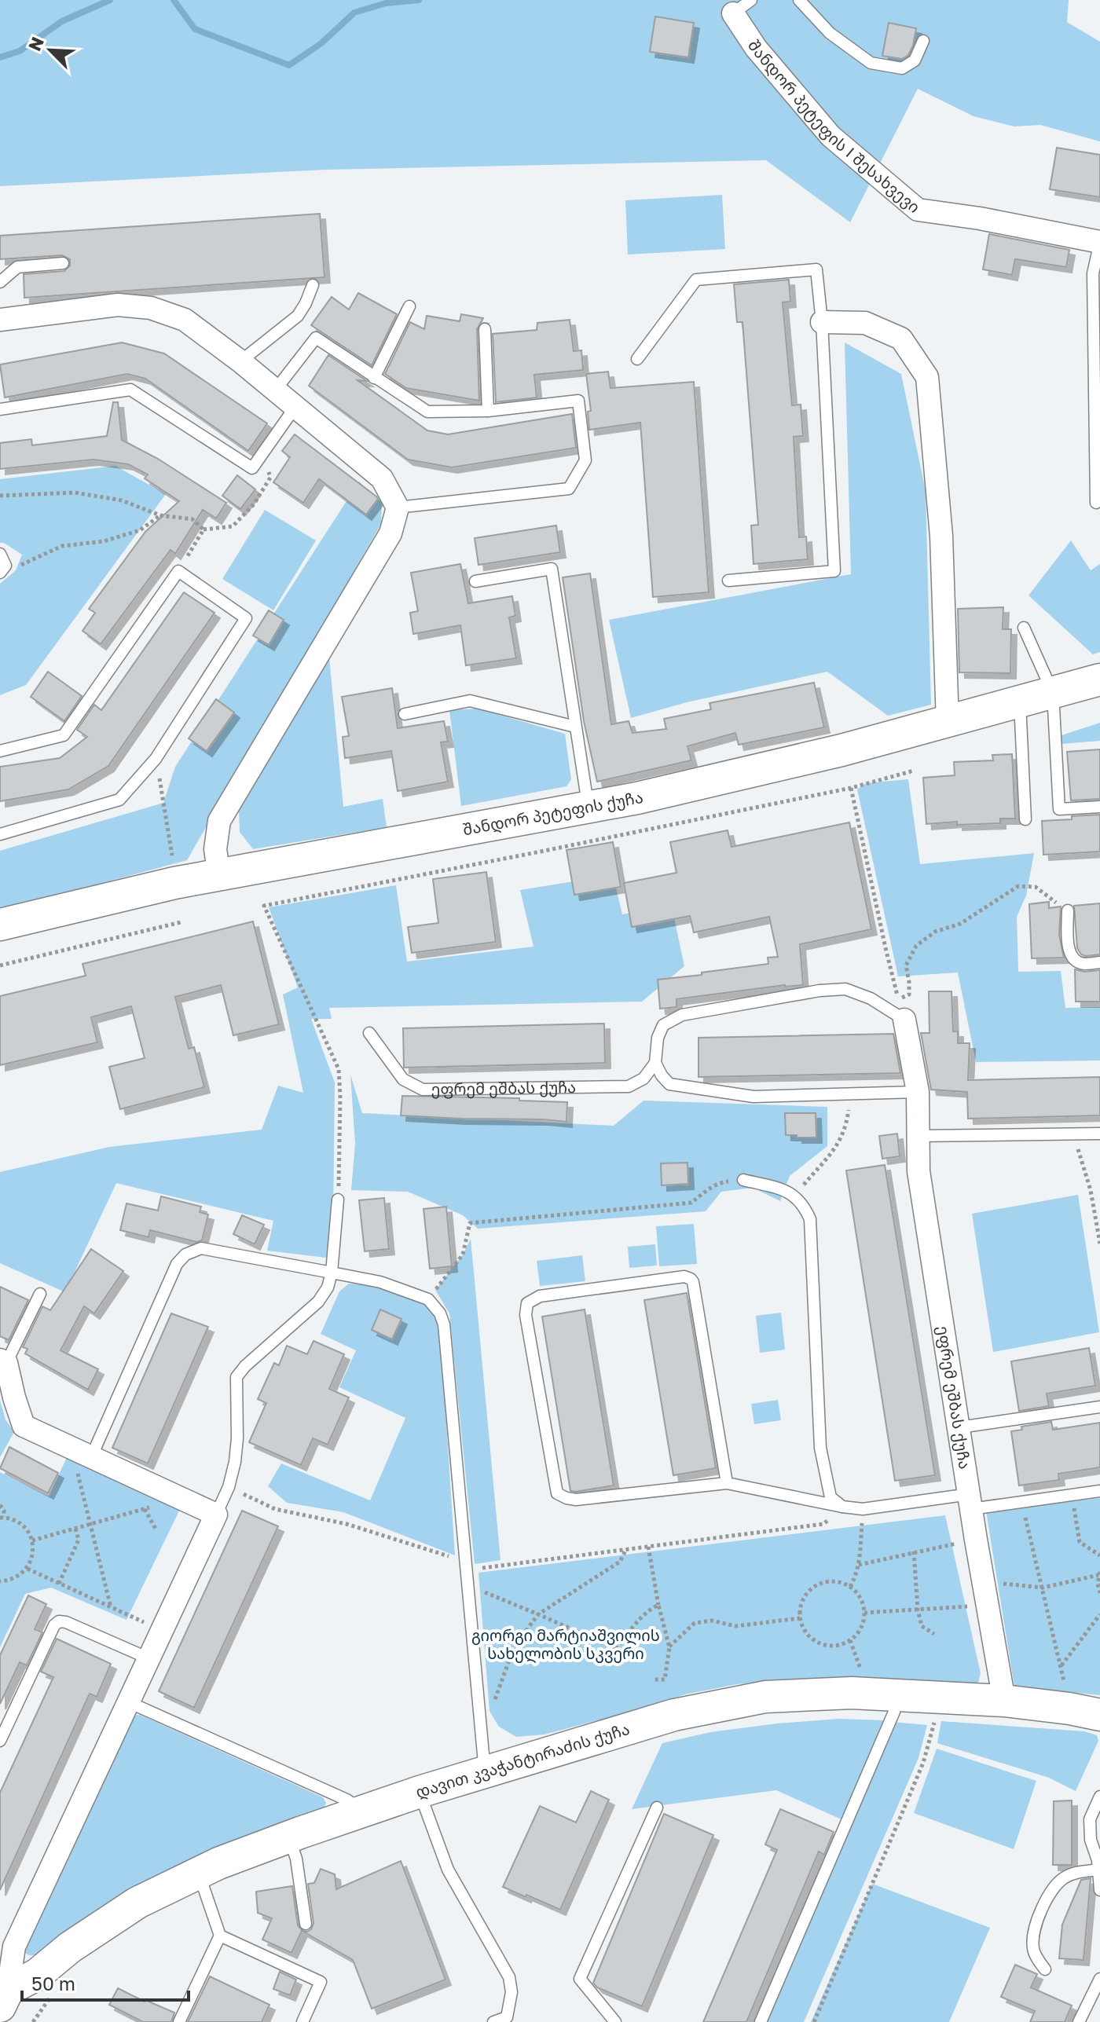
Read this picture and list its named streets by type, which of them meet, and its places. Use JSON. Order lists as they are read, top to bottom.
{
  "streets": {
    "street": [
      "შანდორ პეტეფის I შესახვევი",
      "შანდორ პეტეფის ქუჩა",
      "ეფრემ ეშბას ქუჩა",
      "დავით კვაჭანტირაძის ქუჩა"
    ]
  },
  "crossings": [
    ["ეფრემ ეშბას ქუჩა", "დავით კვაჭანტირაძის ქუჩა"]
  ],
  "parks": ["გიორგი მარტიაშვილის სახელობის სკვერი"],
  "scale_bar": "50 m",
  "north": "top left"
}
